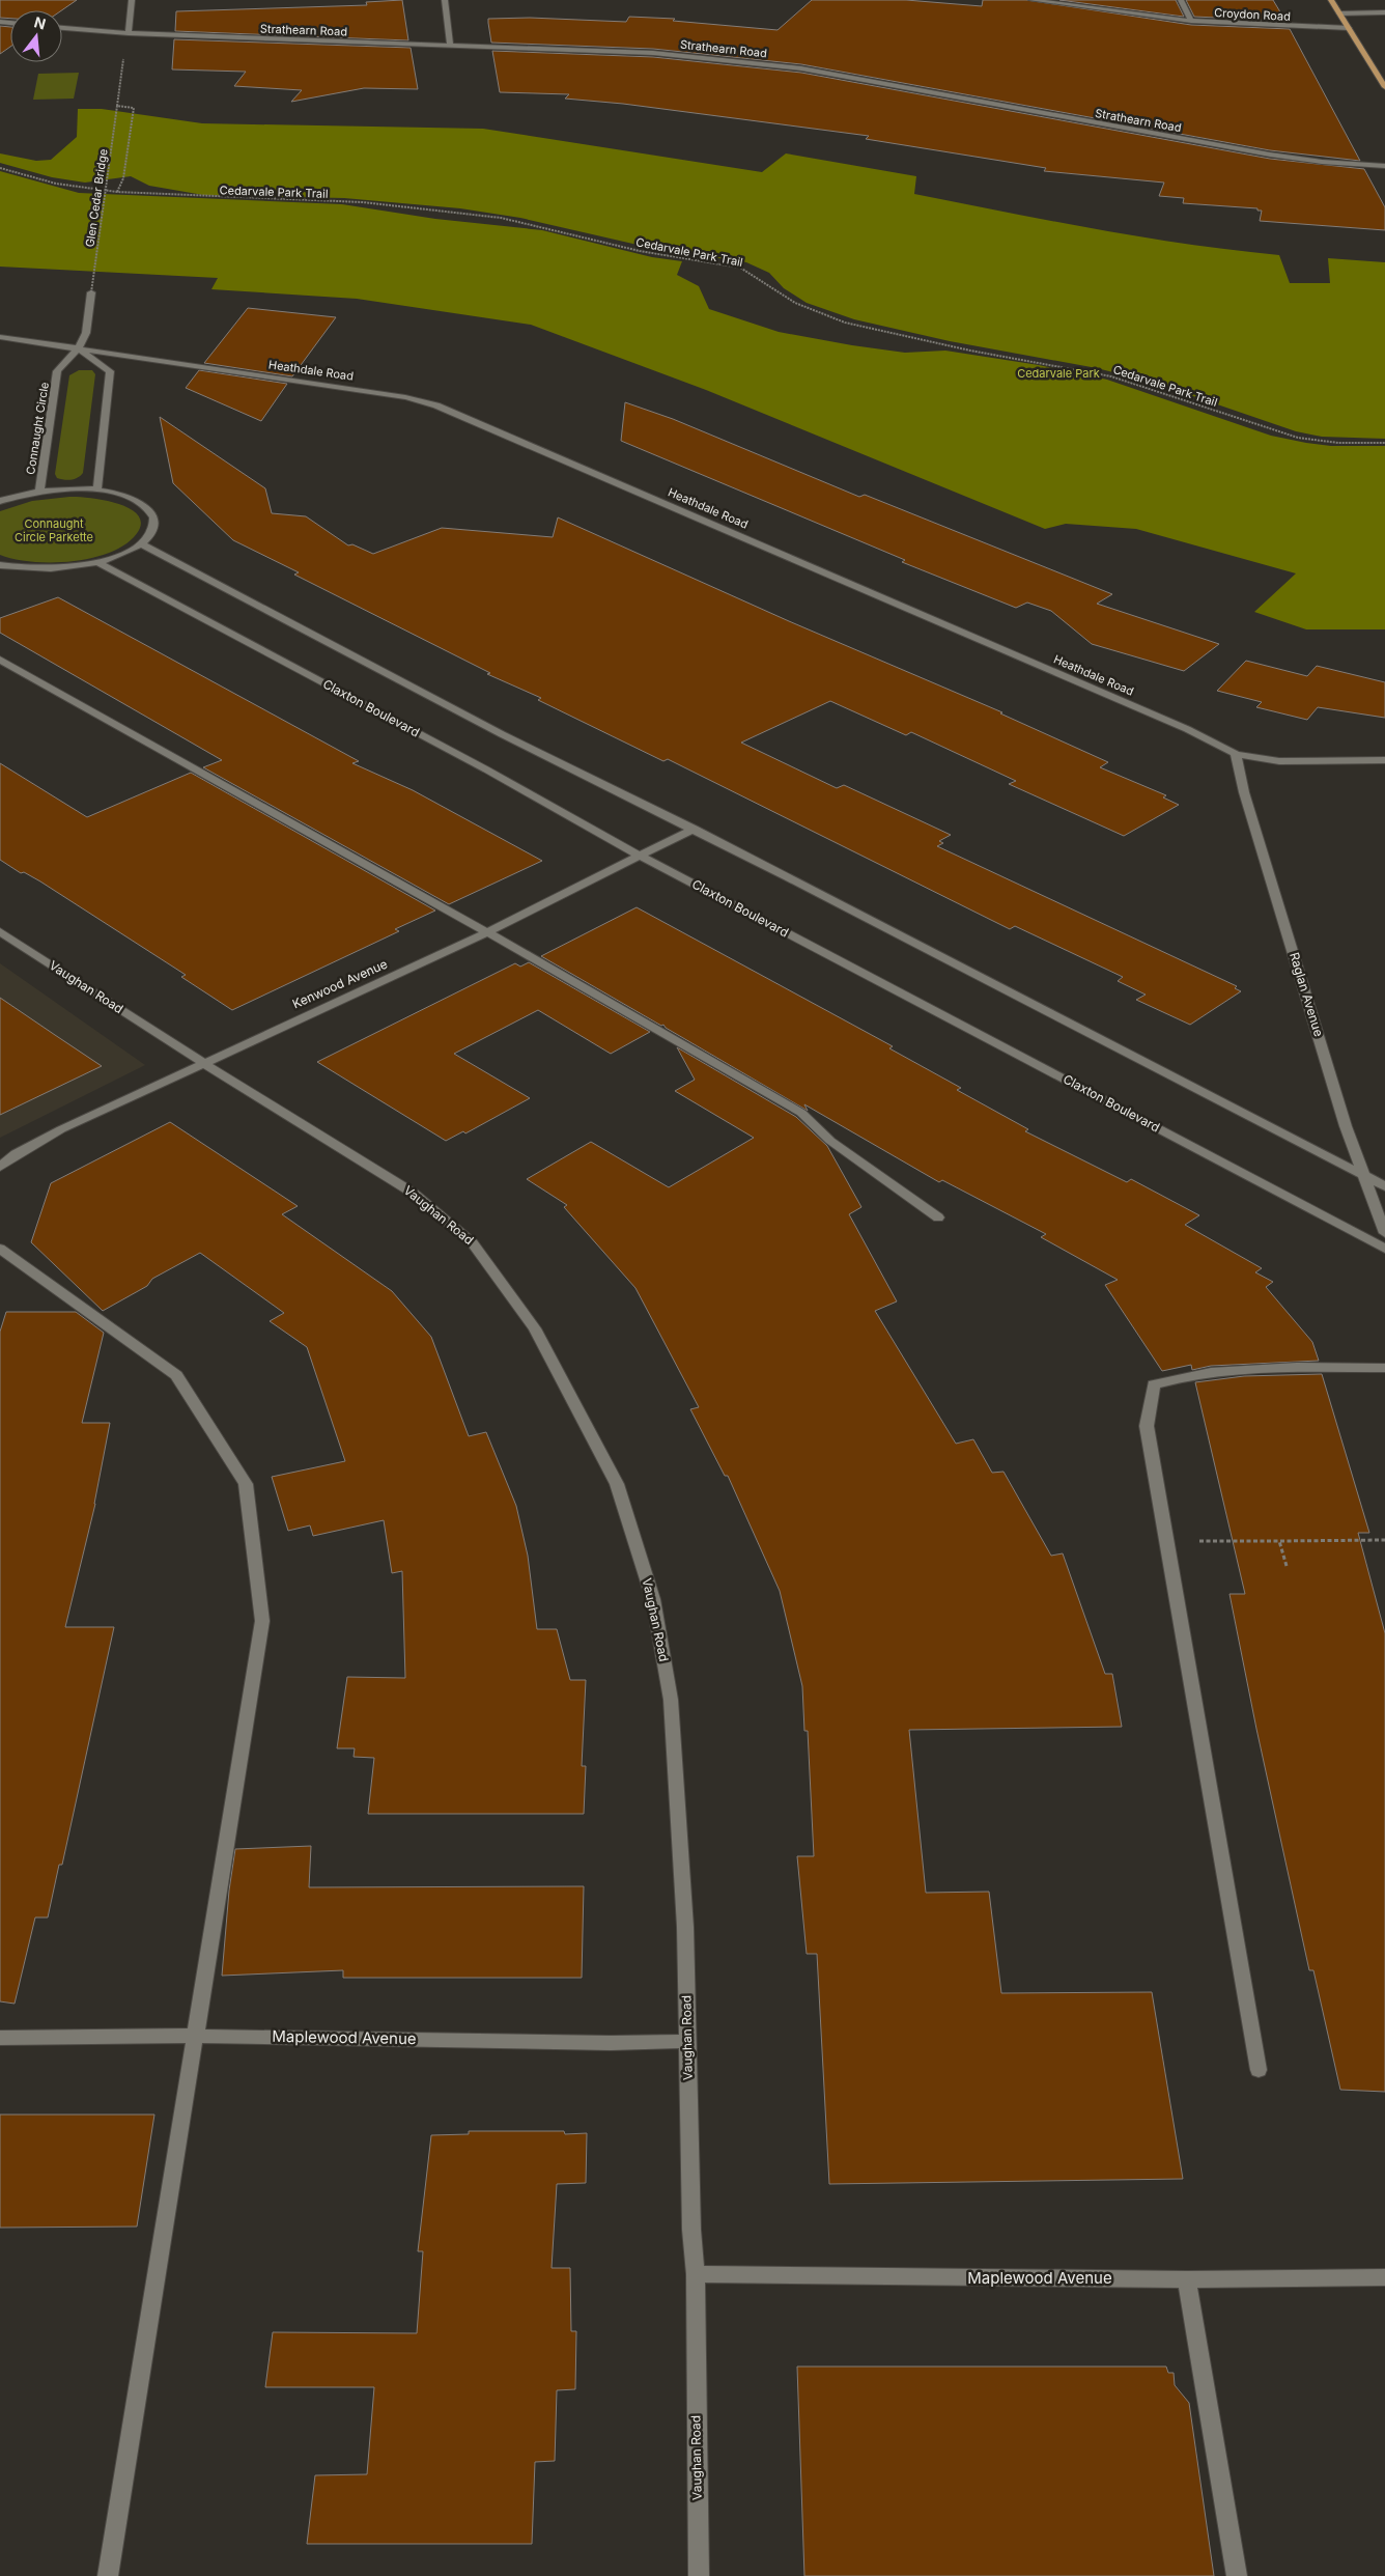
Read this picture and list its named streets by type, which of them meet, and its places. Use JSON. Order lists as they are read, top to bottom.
{
  "streets": {
    "street": [
      "Croydon Road",
      "Strathearn Road",
      "Heathdale Road",
      "Connaught Circle",
      "Claxton Boulevard",
      "Kenwood Avenue",
      "Vaughan Road",
      "Raglan Avenue",
      "Maplewood Avenue"
    ],
    "path": ["Cedarvale Park Trail", "Glen Cedar Bridge"]
  },
  "crossings": [
    ["Strathearn Road", "Glen Cedar Bridge"],
    ["Heathdale Road", "Connaught Circle"],
    ["Heathdale Road", "Raglan Avenue"],
    ["Claxton Boulevard", "Kenwood Avenue"],
    ["Kenwood Avenue", "Vaughan Road"],
    ["Vaughan Road", "Maplewood Avenue"]
  ],
  "parks": ["Cedarvale Park", "Connaught Circle Parkette"],
  "north": "top"
}
